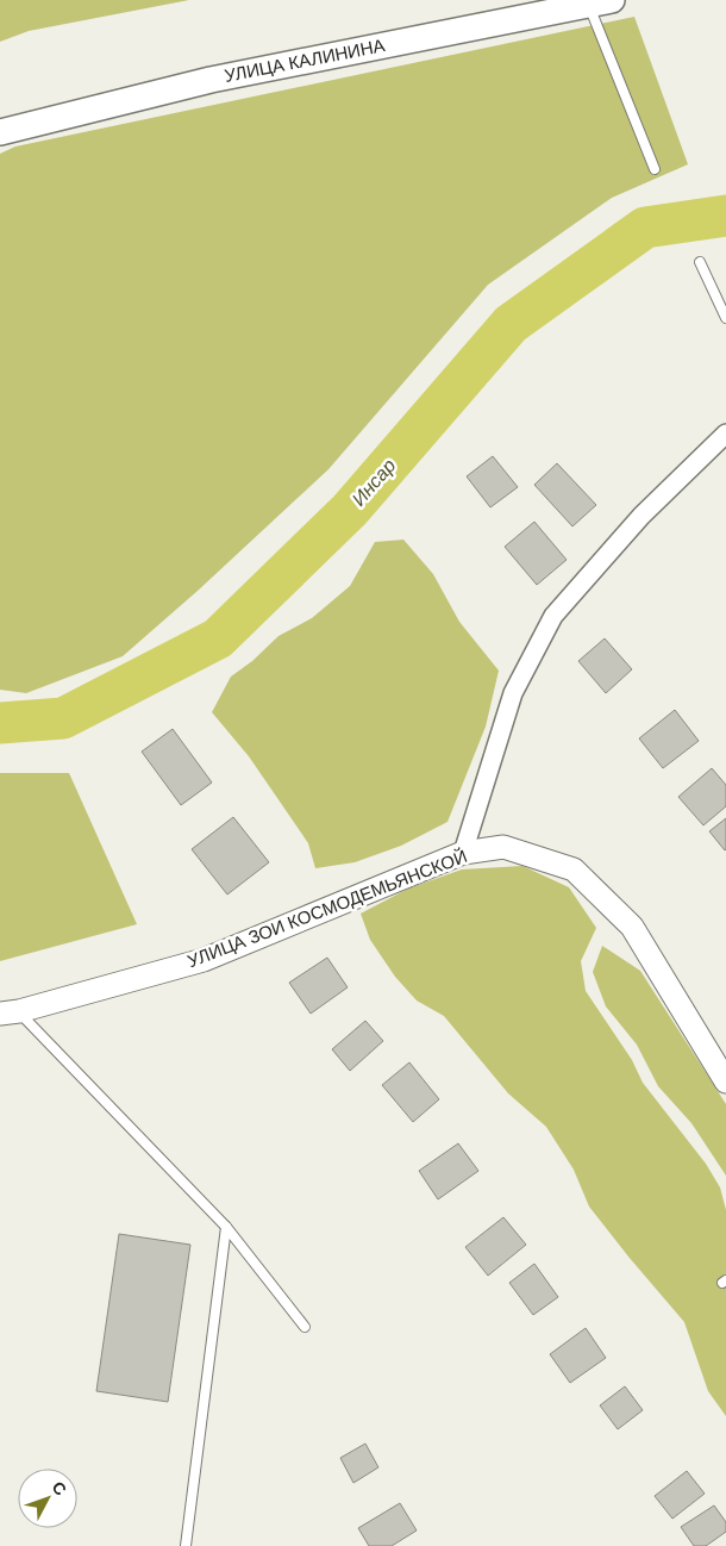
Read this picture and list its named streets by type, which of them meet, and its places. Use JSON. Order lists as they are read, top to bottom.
{
  "streets": {
    "main road": ["УЛИЦА КАЛИНИНА"],
    "street": ["УЛИЦА ЗОИ КОСМОДЕМЬЯНСКОЙ"]
  },
  "water": ["Инсар"],
  "north": "top right"
}
